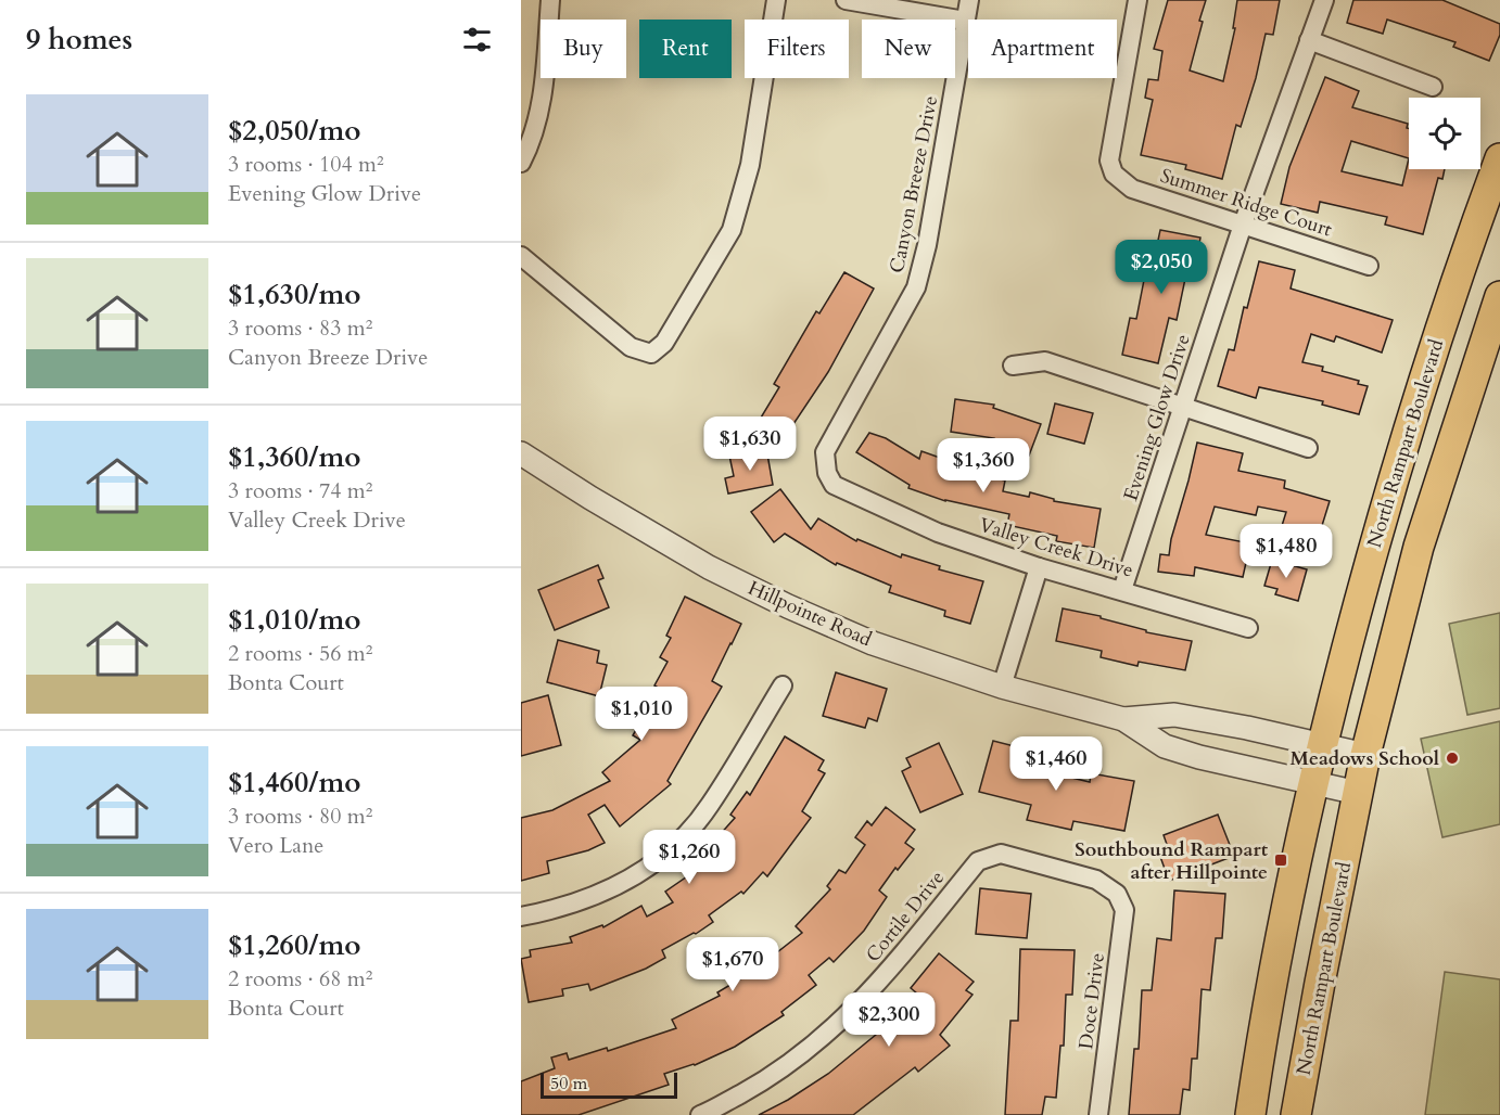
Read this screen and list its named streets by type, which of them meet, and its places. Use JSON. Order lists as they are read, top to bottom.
{
  "streets": {
    "main road": ["North Rampart Boulevard"],
    "street": [
      "Canyon Breeze Drive",
      "Summer Ridge Court",
      "Evening Glow Drive",
      "Valley Creek Drive",
      "Hillpointe Road",
      "Cortile Drive",
      "Doce Drive"
    ]
  },
  "crossings": [
    ["Canyon Breeze Drive", "Valley Creek Drive"],
    ["Summer Ridge Court", "Evening Glow Drive"],
    ["Evening Glow Drive", "Valley Creek Drive"],
    ["North Rampart Boulevard", "Hillpointe Road"],
    ["Cortile Drive", "Doce Drive"]
  ],
  "places": {
    "other": ["Meadows School"],
    "transit": ["Southbound Rampart after Hillpointe"]
  },
  "scale_bar": "50 m",
  "page": {
    "heading": "9 homes",
    "chip": [
      "Buy",
      "Rent",
      "Filters",
      "New",
      "Apartment"
    ],
    "list": [
      {
        "name": "$2,050/mo",
        "note": "3 rooms · 104 m² · Evening Glow Drive"
      },
      {
        "name": "$1,630/mo",
        "note": "3 rooms · 83 m² · Canyon Breeze Drive"
      },
      {
        "name": "$1,360/mo",
        "note": "3 rooms · 74 m² · Valley Creek Drive"
      },
      {
        "name": "$1,010/mo",
        "note": "2 rooms · 56 m² · Bonta Court"
      },
      {
        "name": "$1,460/mo",
        "note": "3 rooms · 80 m² · Vero Lane"
      },
      {
        "name": "$1,260/mo",
        "note": "2 rooms · 68 m² · Bonta Court"
      }
    ],
    "price": [
      "$2,050",
      "$1,630",
      "$1,360",
      "$1,480",
      "$1,010",
      "$1,460",
      "$1,260",
      "$1,670",
      "$2,300"
    ],
    "scale": "50 m"
  }
}
